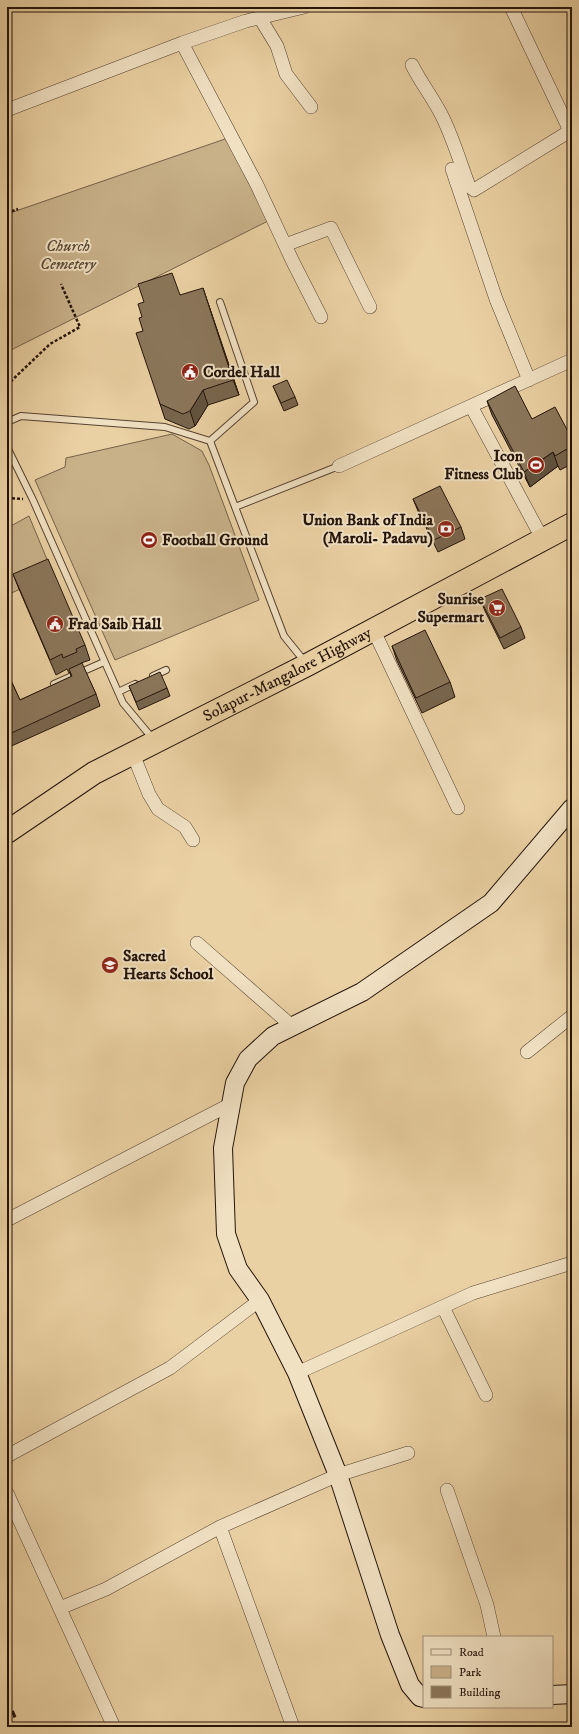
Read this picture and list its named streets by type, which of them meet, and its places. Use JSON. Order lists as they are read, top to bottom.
{
  "streets": {
    "highway": ["Solapur-Mangalore Highway"]
  },
  "parks": ["Church Cemetery"],
  "places": {
    "public building": ["Cordel Hall", "Frad Saib Hall"],
    "sports": ["Icon Fitness Club", "Football Ground"],
    "bank": ["Union Bank of India (Maroli- Padavu)"],
    "supermarket": ["Sunrise Supermart"],
    "school or university": ["Sacred Hearts School"]
  },
  "legend": ["Road", "Park", "Building"]
}
